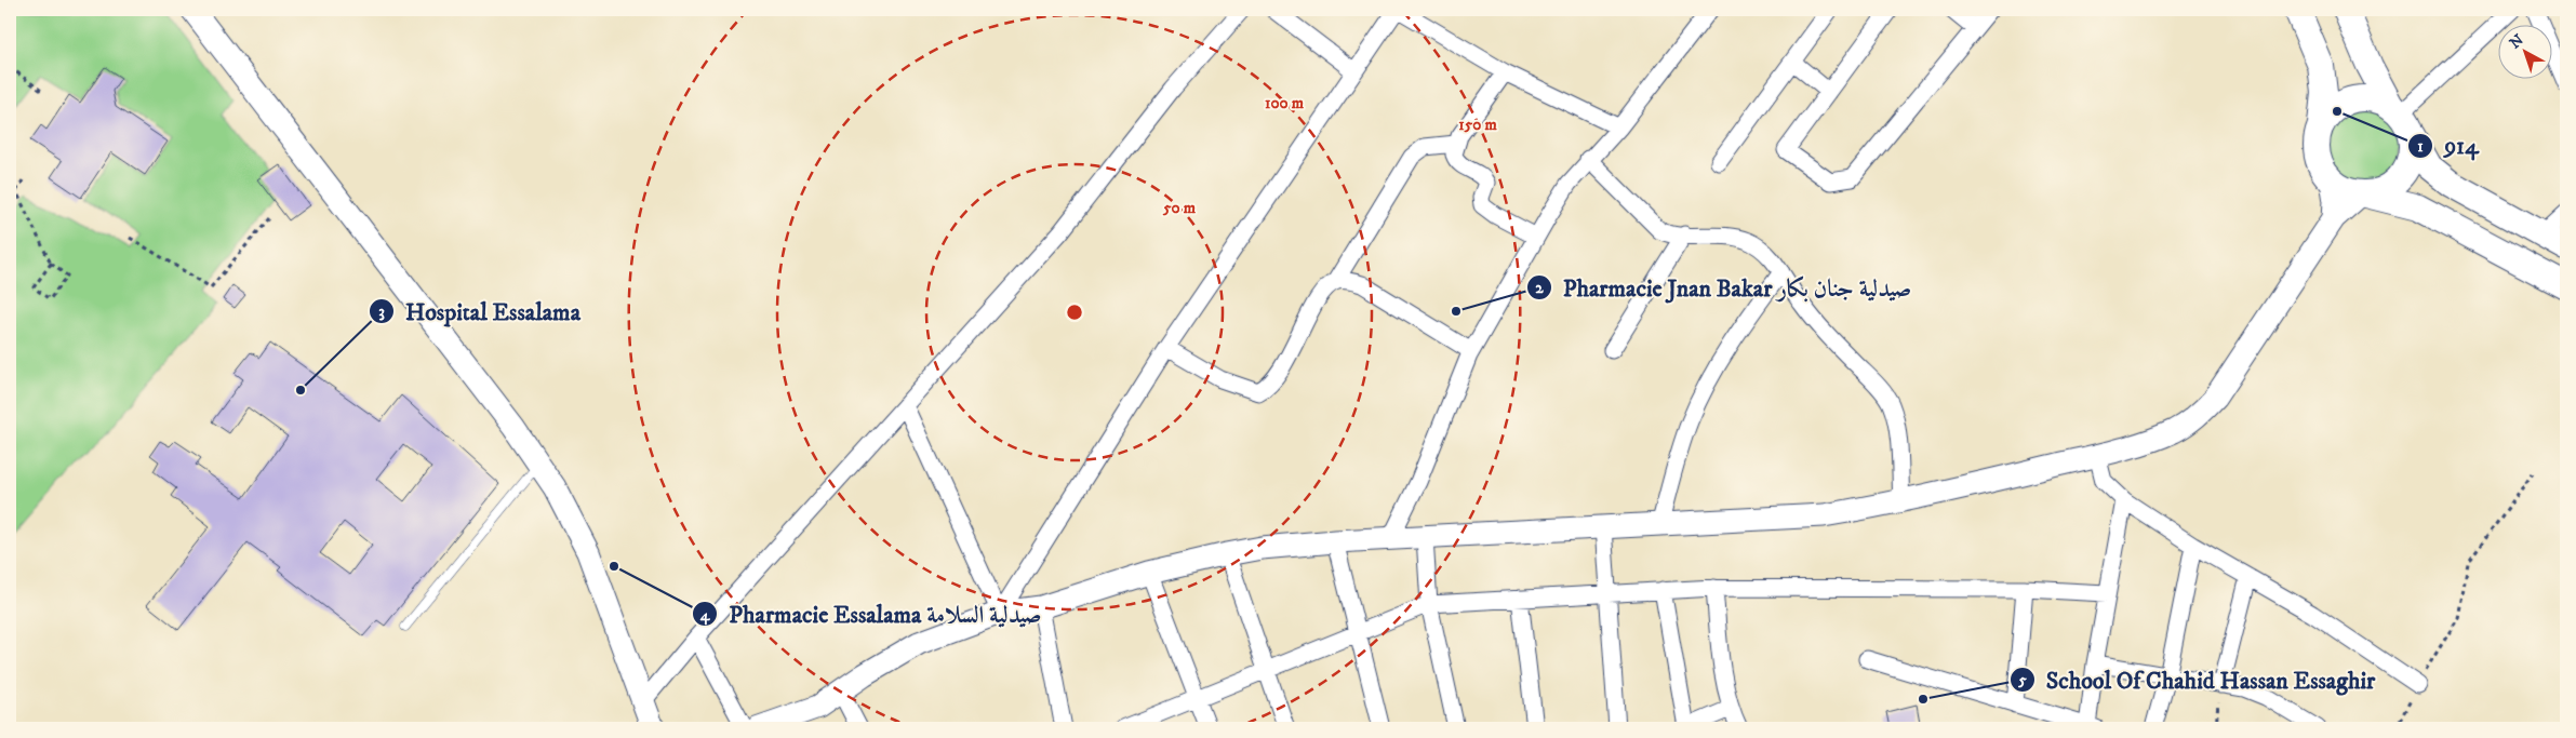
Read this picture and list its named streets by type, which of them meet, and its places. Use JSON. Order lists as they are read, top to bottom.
{
  "places": [
    "914",
    "Pharmacie Jnan Bakar صيدلية جنان بكار",
    "Hospital Essalama",
    "Pharmacie Essalama صيدلية السلامة",
    "School Of Chahid Hassan Essaghir"
  ],
  "north": "top left",
  "rings": ["100 m", "150 m", "50 m"]
}
